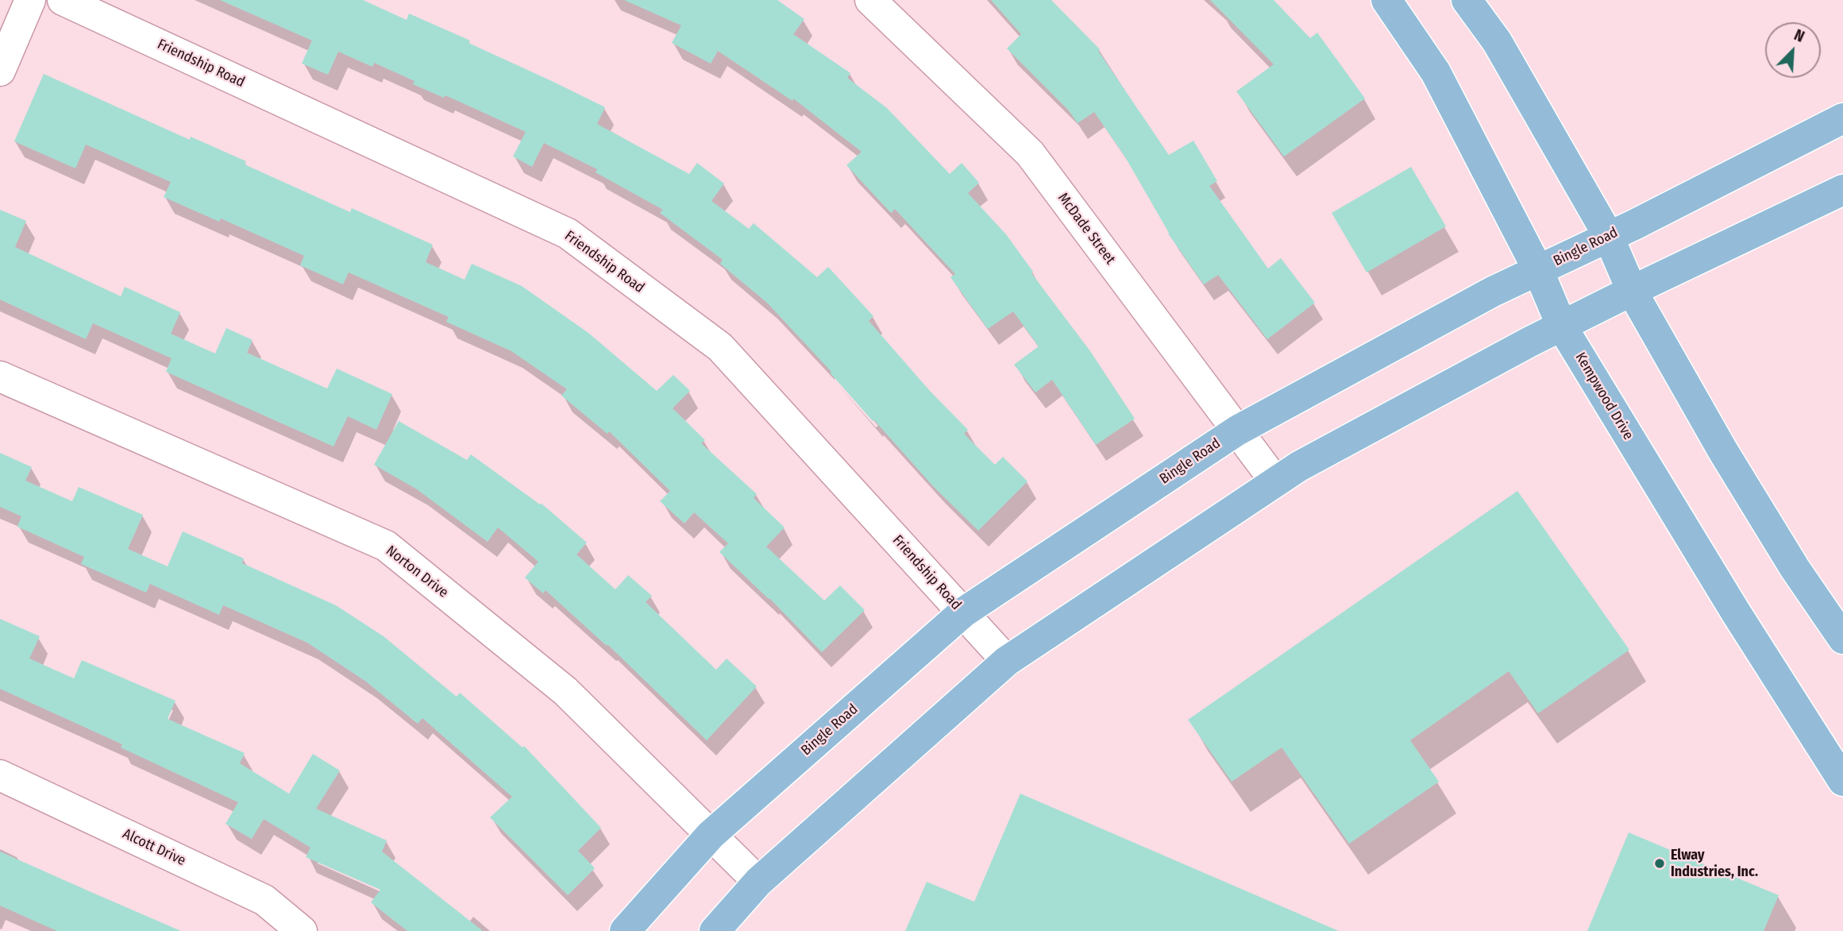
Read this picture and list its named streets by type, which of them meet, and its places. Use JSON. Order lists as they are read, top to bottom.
{
  "streets": {
    "main road": ["Bingle Road", "Kempwood Drive"],
    "street": [
      "Friendship Road",
      "McDade Street",
      "Norton Drive",
      "Alcott Drive"
    ]
  },
  "crossings": [
    ["Friendship Road", "Bingle Road"],
    ["McDade Street", "Bingle Road"],
    ["Bingle Road", "Kempwood Drive"],
    ["Bingle Road", "Norton Drive"]
  ],
  "places": ["Elway Industries, Inc."],
  "north": "top right"
}
